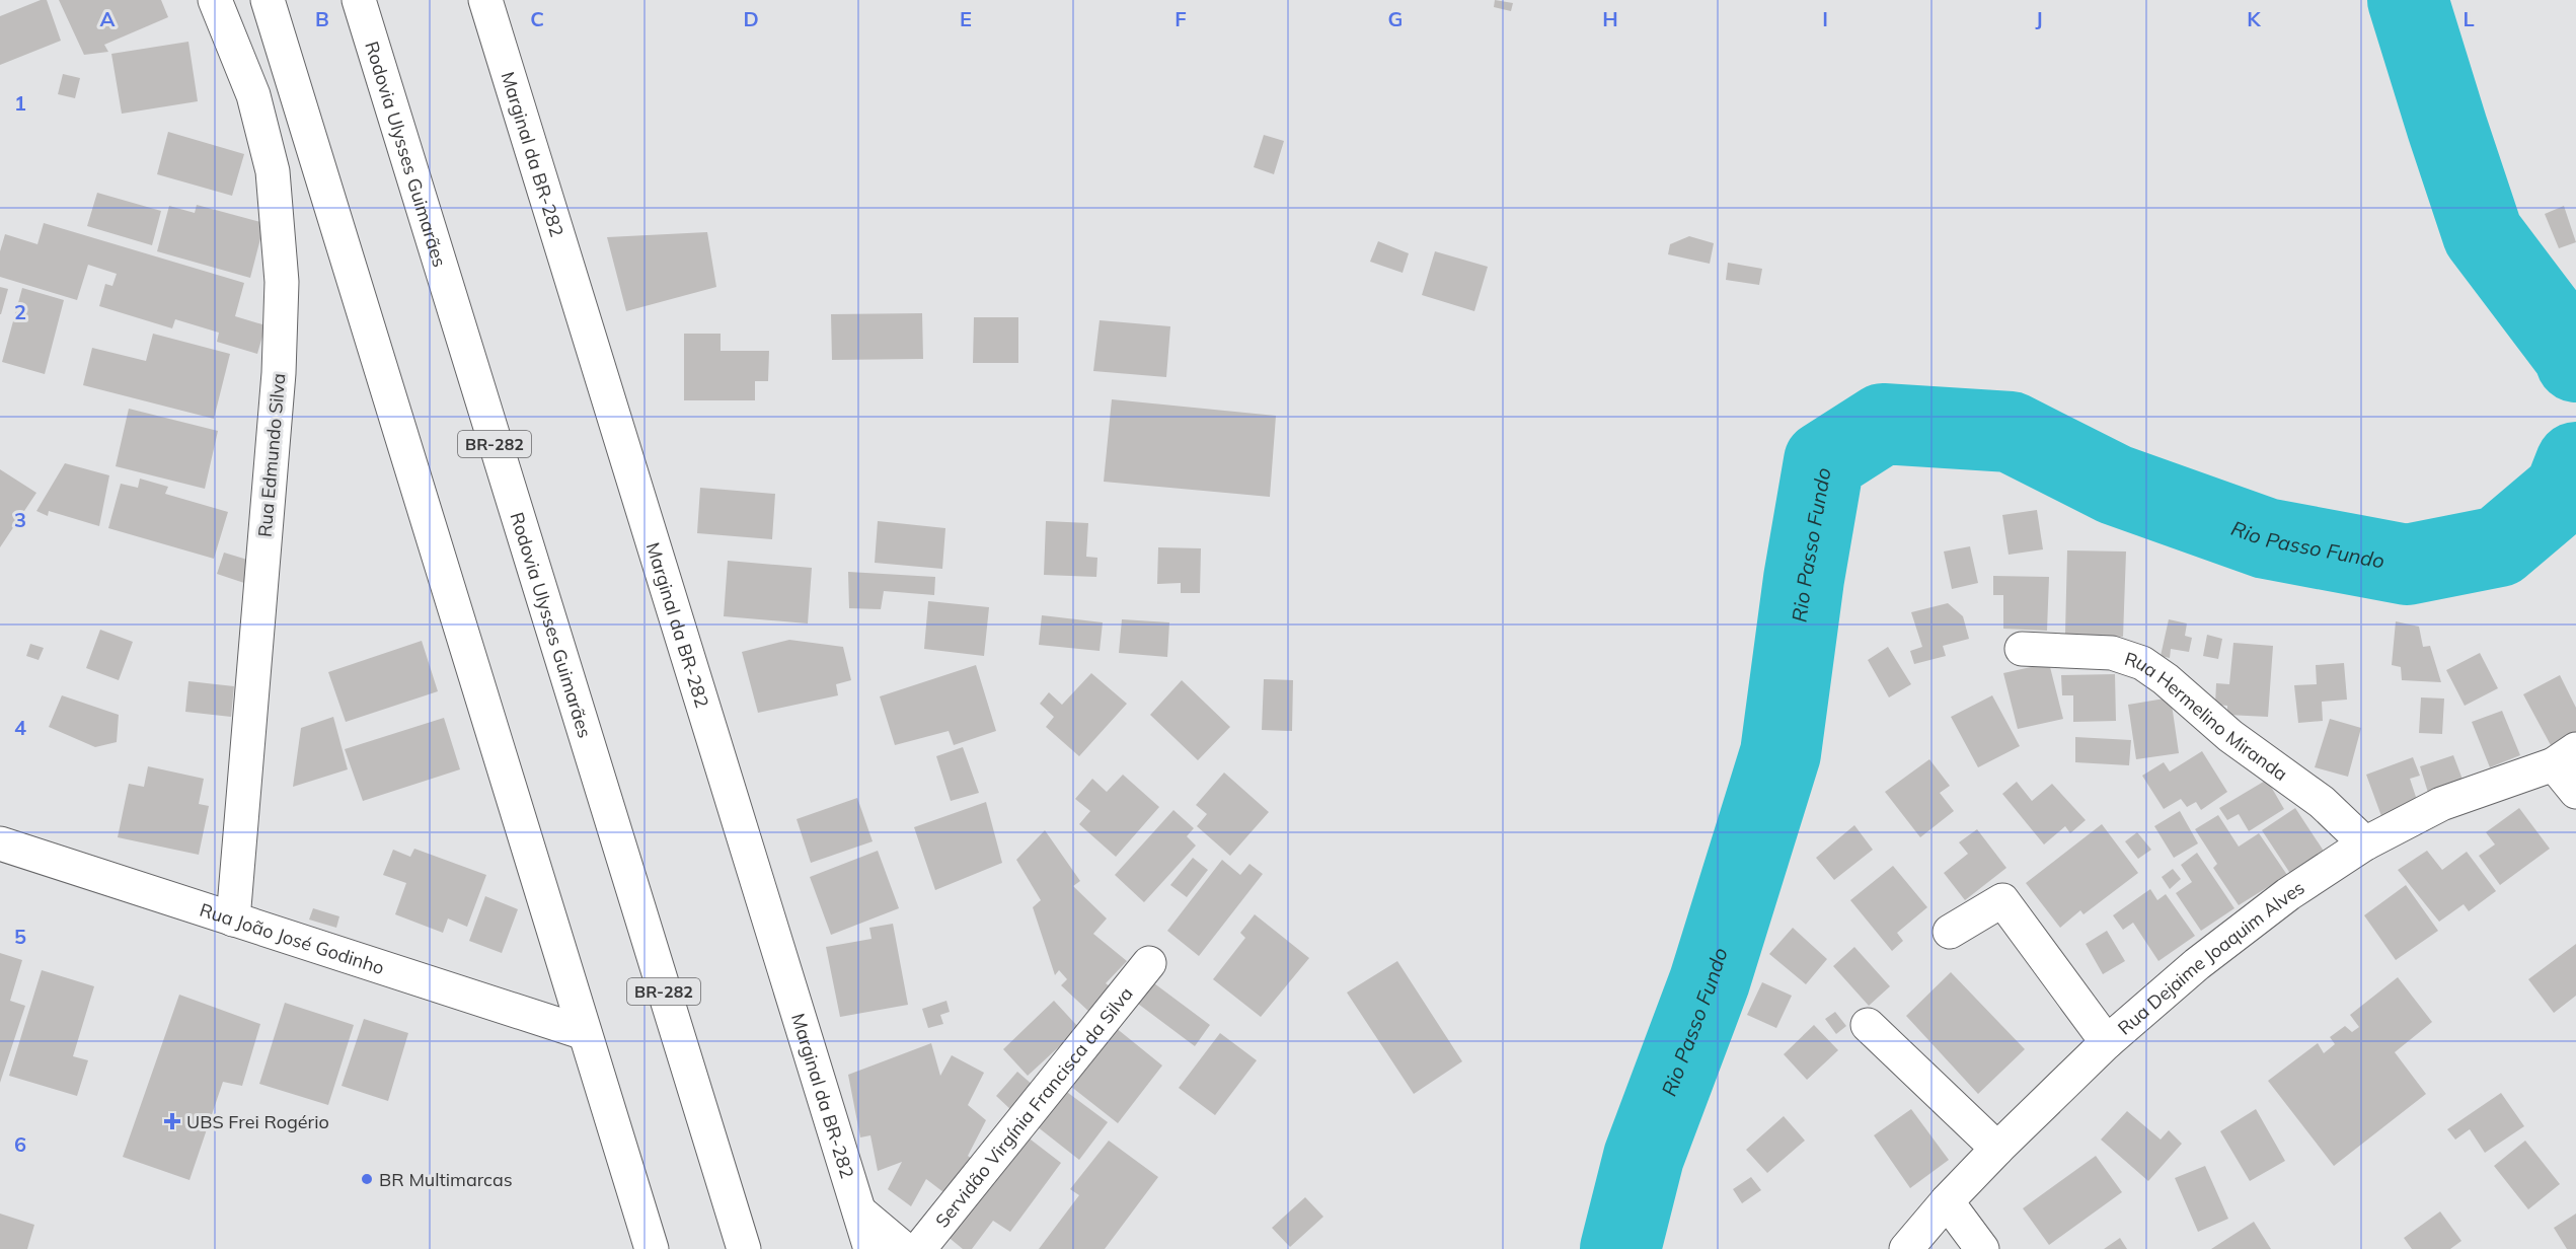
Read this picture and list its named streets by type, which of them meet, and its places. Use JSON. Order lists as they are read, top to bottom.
{
  "streets": {
    "main road": [
      "Rodovia Ulysses Guimarães",
      "Marginal da BR-282",
      "BR-282",
      "Rua Edmundo Silva",
      "Rua Hermelino Miranda",
      "Rua João José Godinho",
      "Rua Dejaime Joaquim Alves",
      "Servidão Virgínia Francisca da Silva"
    ]
  },
  "crossings": [
    ["Rua Edmundo Silva", "Rua João José Godinho"],
    ["Rua Hermelino Miranda", "Rua Dejaime Joaquim Alves"]
  ],
  "water": ["Rio Passo Fundo"],
  "places": {
    "health": ["UBS Frei Rogério"],
    "other": ["BR Multimarcas"]
  },
  "grid": {
    "columns": [
      "A",
      "B",
      "C",
      "D",
      "E",
      "F",
      "G",
      "H",
      "I",
      "J",
      "K",
      "L"
    ],
    "rows": [
      "1",
      "2",
      "3",
      "4",
      "5",
      "6"
    ]
  }
}
